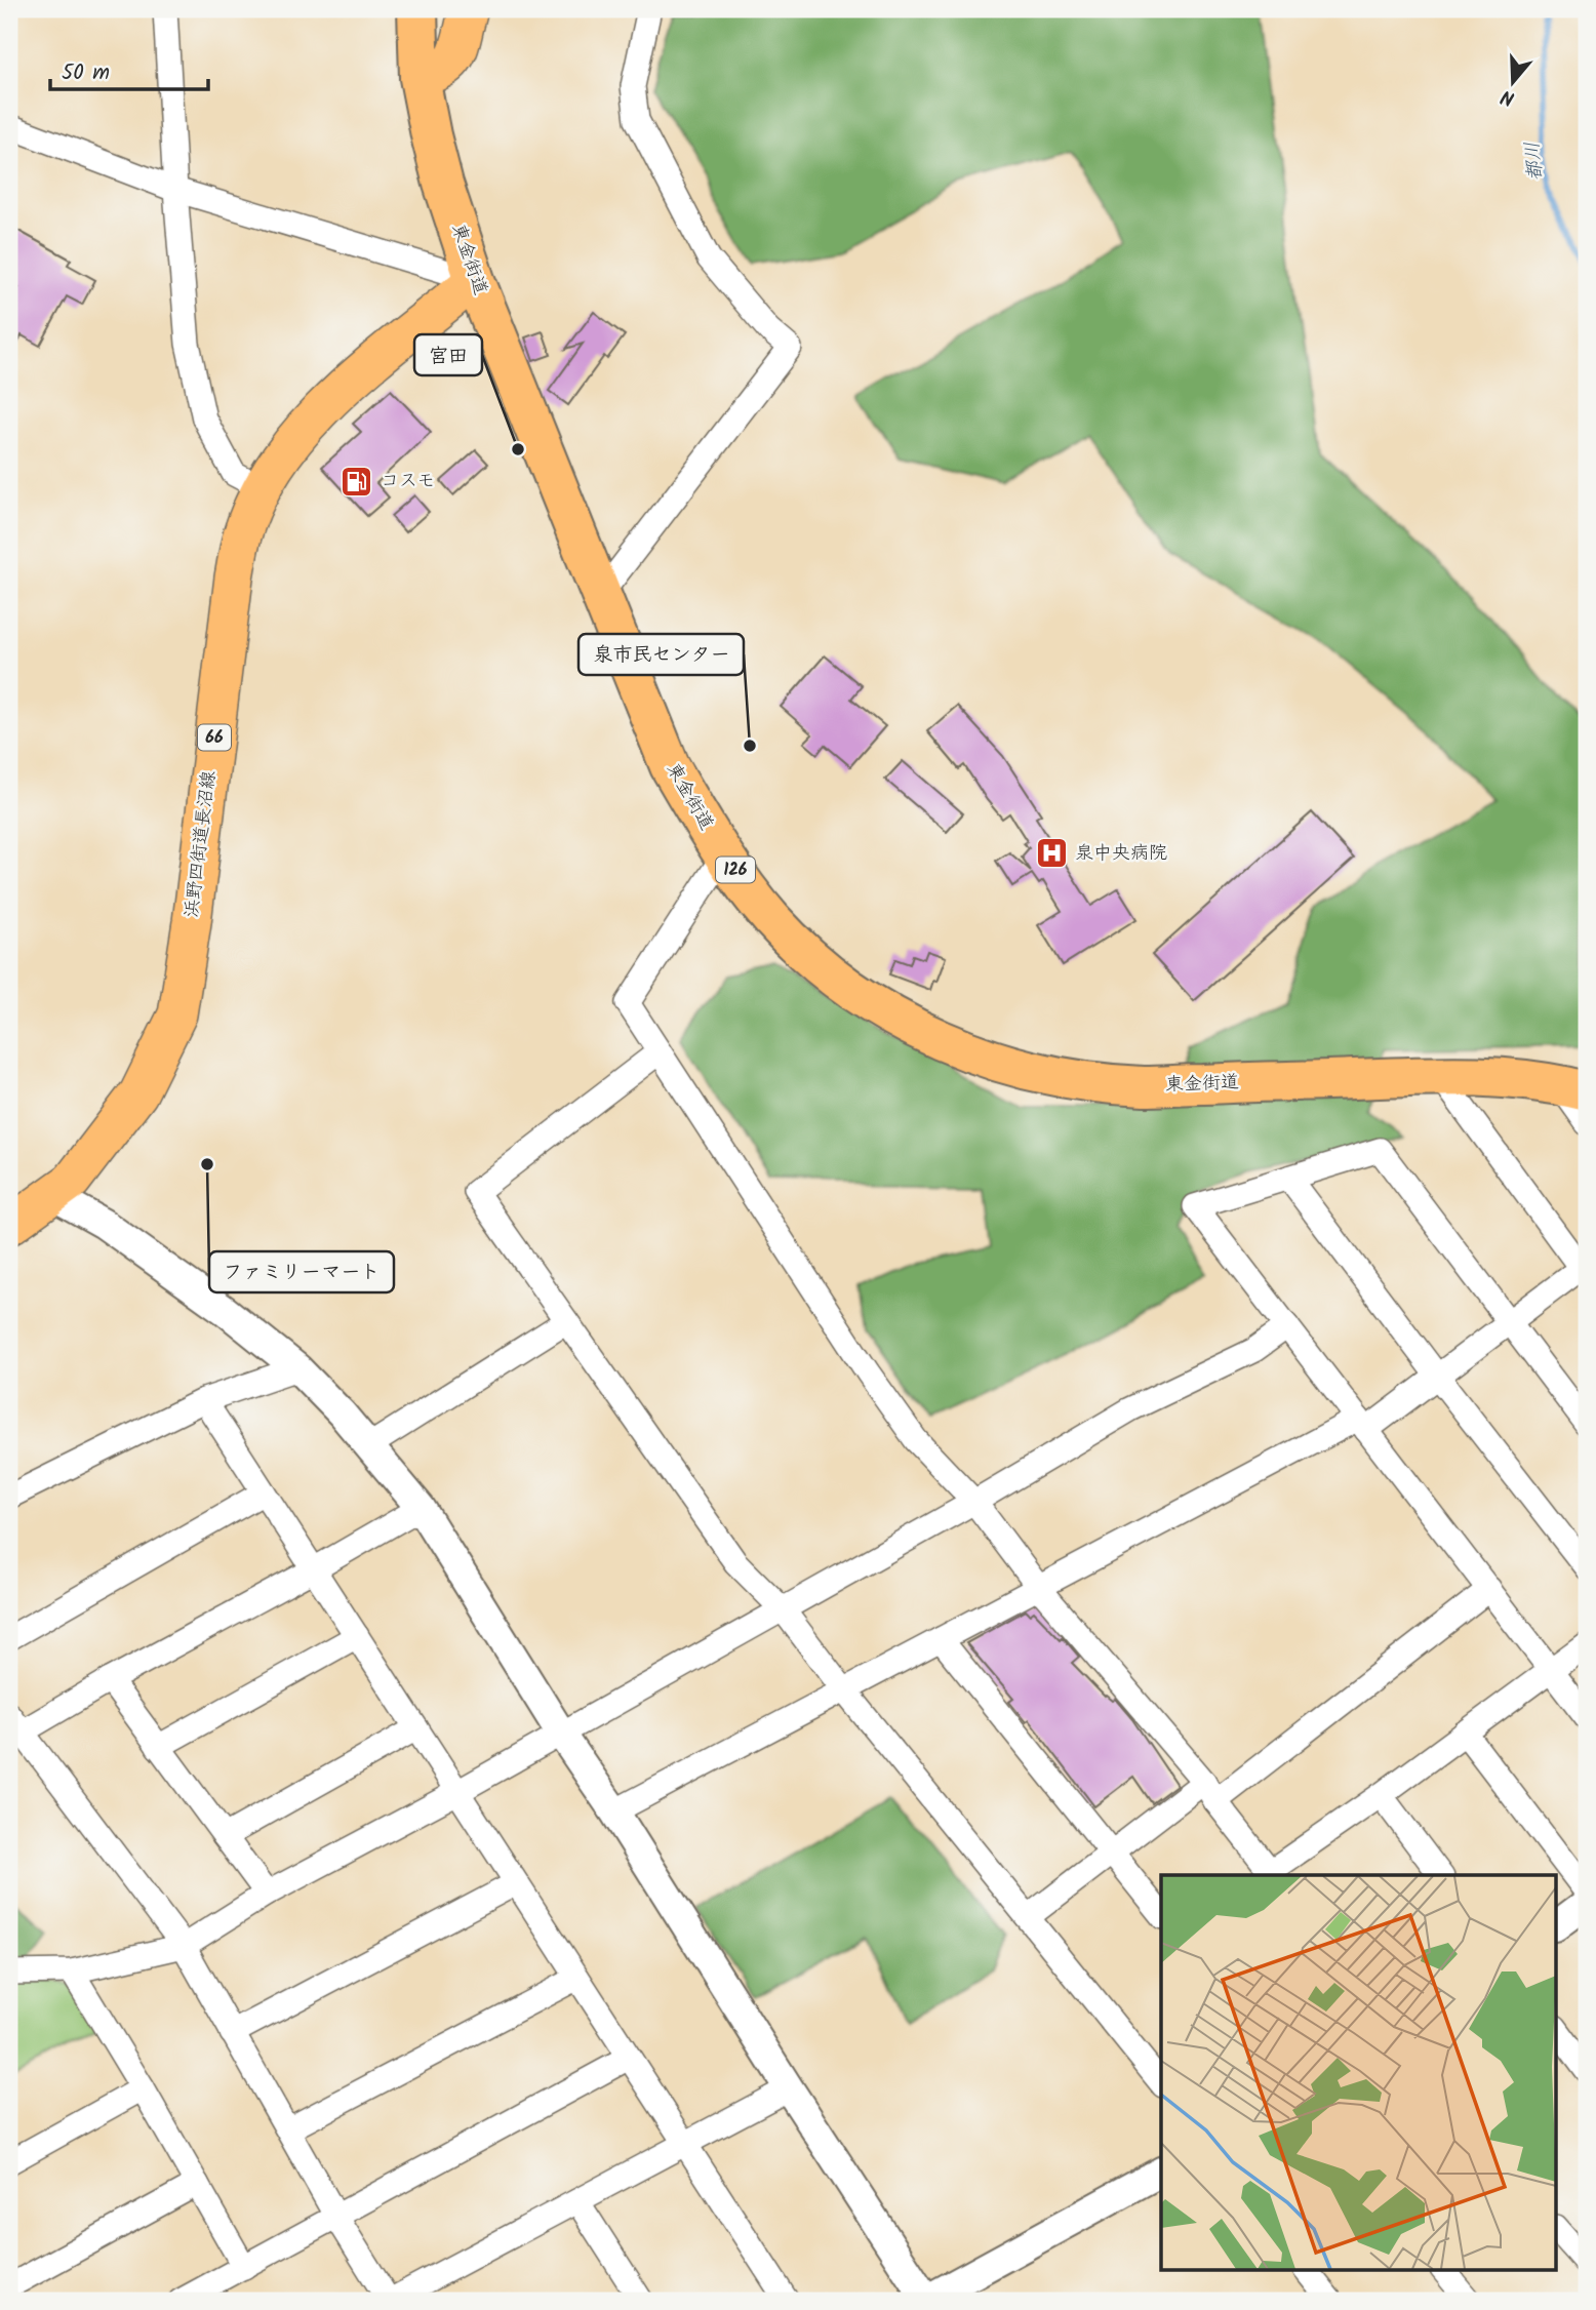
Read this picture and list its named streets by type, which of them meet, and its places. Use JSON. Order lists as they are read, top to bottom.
{
  "streets": {
    "highway": ["東金街道", "126"],
    "main road": ["66", "浜野四街道長沼線"]
  },
  "crossings": [
    ["東金街道", "浜野四街道長沼線"]
  ],
  "water": ["都川"],
  "places": {
    "other": ["宮田", "泉市民センター", "ファミリーマート"],
    "fuel station": ["コスモ"],
    "hospital": ["泉中央病院"]
  },
  "scale_bar": "50 m",
  "north": "bottom"
}
